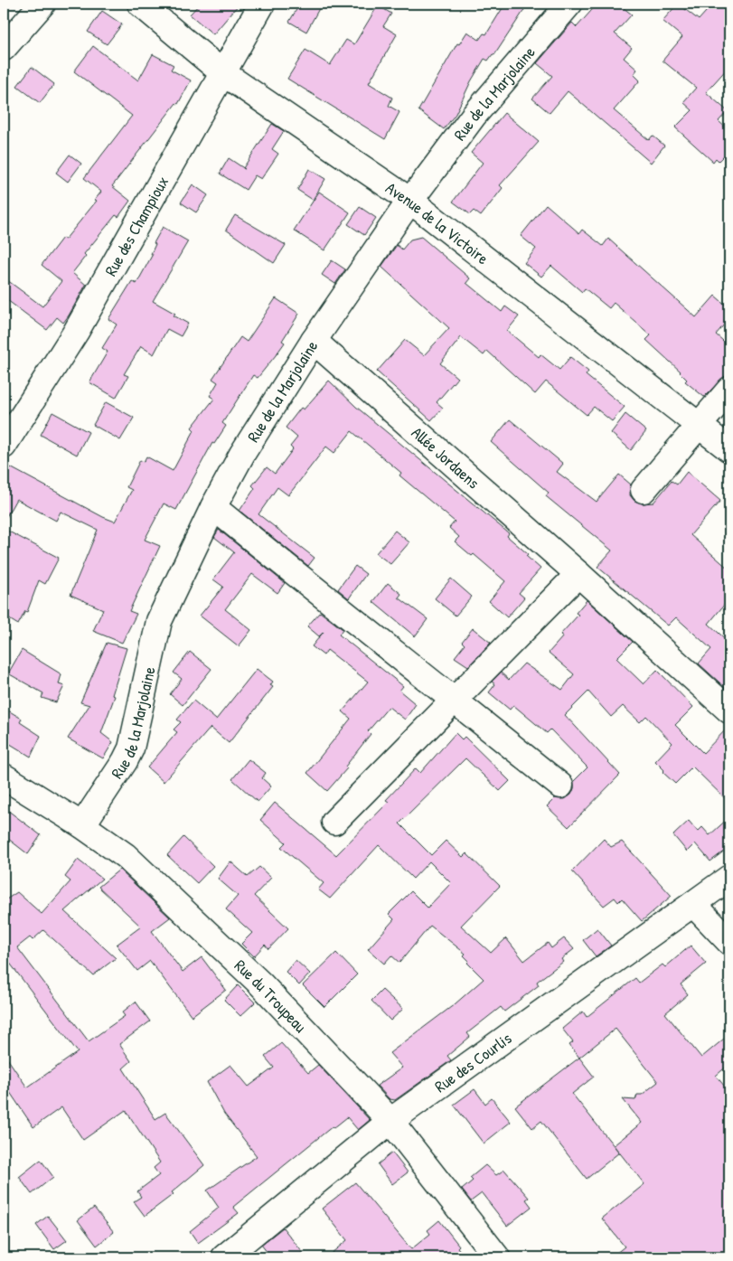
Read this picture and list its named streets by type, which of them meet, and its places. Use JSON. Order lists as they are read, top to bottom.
{
  "streets": {
    "street": [
      "Rue de la Marjolaine",
      "Avenue de la Victoire",
      "Rue des Champioux",
      "Allée Jordaens",
      "Rue du Troupeau",
      "Rue des Courlis"
    ]
  },
  "crossings": [
    ["Rue de la Marjolaine", "Avenue de la Victoire"],
    ["Rue de la Marjolaine", "Allée Jordaens"],
    ["Rue de la Marjolaine", "Rue du Troupeau"],
    ["Avenue de la Victoire", "Rue des Champioux"],
    ["Rue du Troupeau", "Rue des Courlis"]
  ]
}
